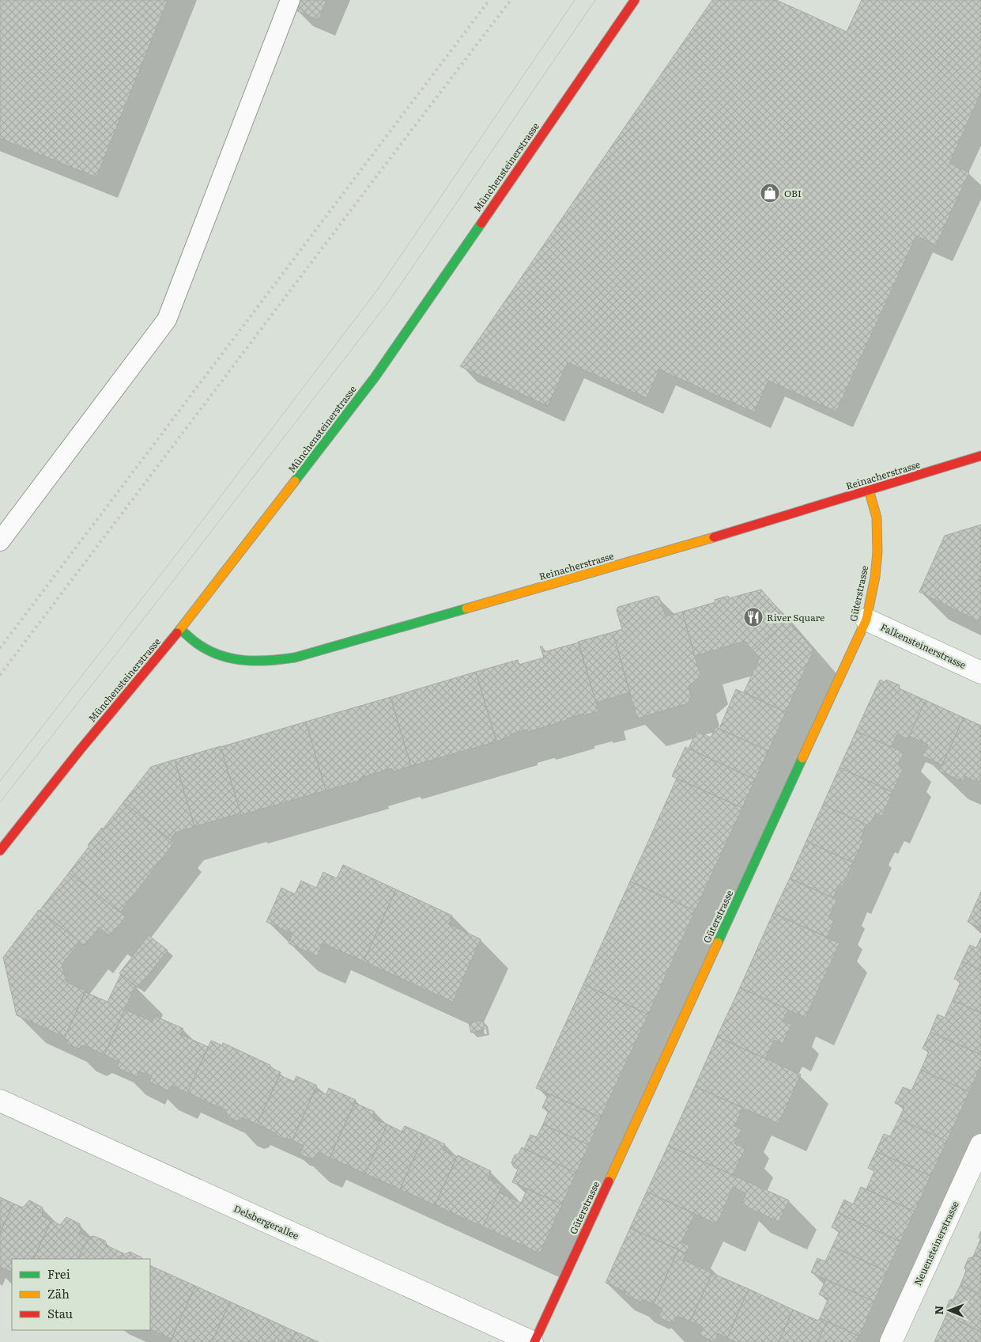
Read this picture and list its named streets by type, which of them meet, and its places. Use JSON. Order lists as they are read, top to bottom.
{
  "streets": {
    "main road": ["Münchensteinerstrasse", "Reinacherstrasse", "Güterstrasse"],
    "street": ["Falkensteinerstrasse", "Delsbergerallee", "Neuensteinerstrasse"]
  },
  "crossings": [
    ["Münchensteinerstrasse", "Reinacherstrasse"],
    ["Reinacherstrasse", "Güterstrasse"],
    ["Güterstrasse", "Falkensteinerstrasse"],
    ["Güterstrasse", "Delsbergerallee"]
  ],
  "places": {
    "shop": ["OBI"],
    "restaurant": ["River Square"]
  },
  "legend": ["Frei", "Zäh", "Stau"],
  "north": "left"
}
